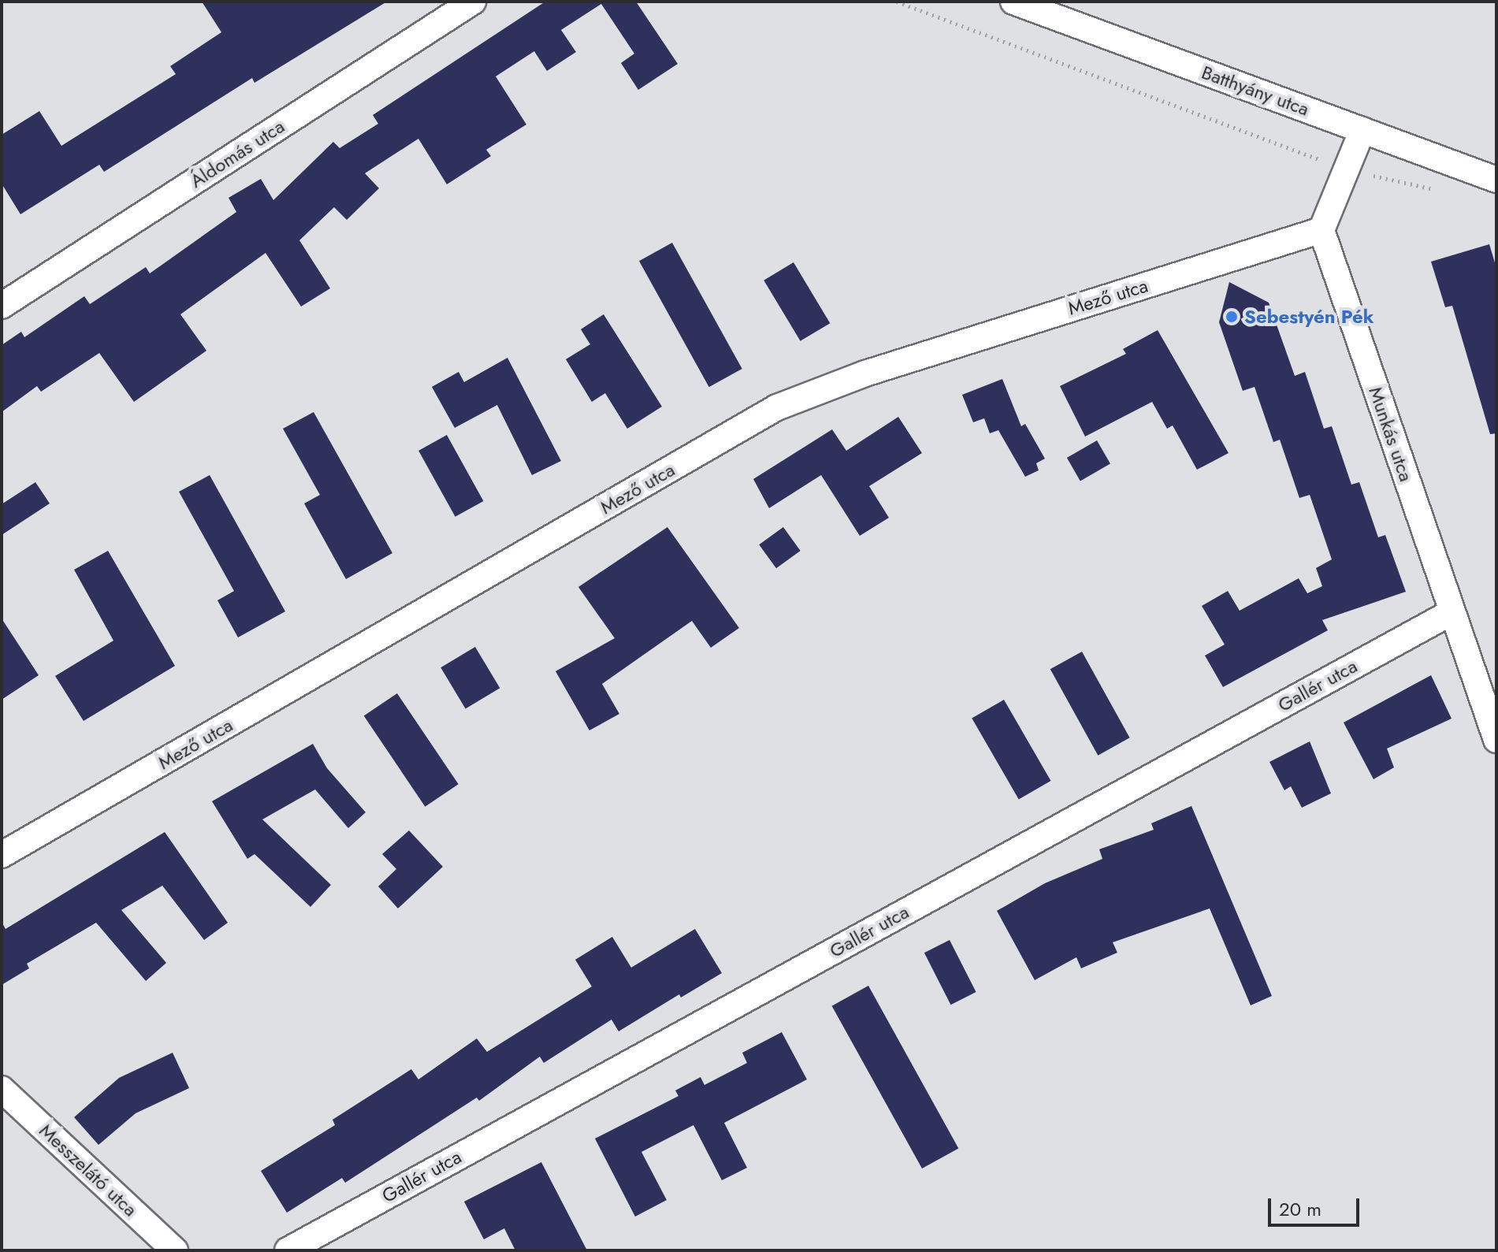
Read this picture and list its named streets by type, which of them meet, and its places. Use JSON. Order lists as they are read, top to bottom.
{
  "streets": {
    "street": [
      "Batthyány utca",
      "Áldomás utca",
      "Mező utca",
      "Munkás utca",
      "Gallér utca",
      "Messzelátó utca"
    ]
  },
  "crossings": [
    ["Mező utca", "Munkás utca"],
    ["Munkás utca", "Gallér utca"]
  ],
  "places": ["Sebestyén Pék"],
  "scale_bar": "20 m"
}
